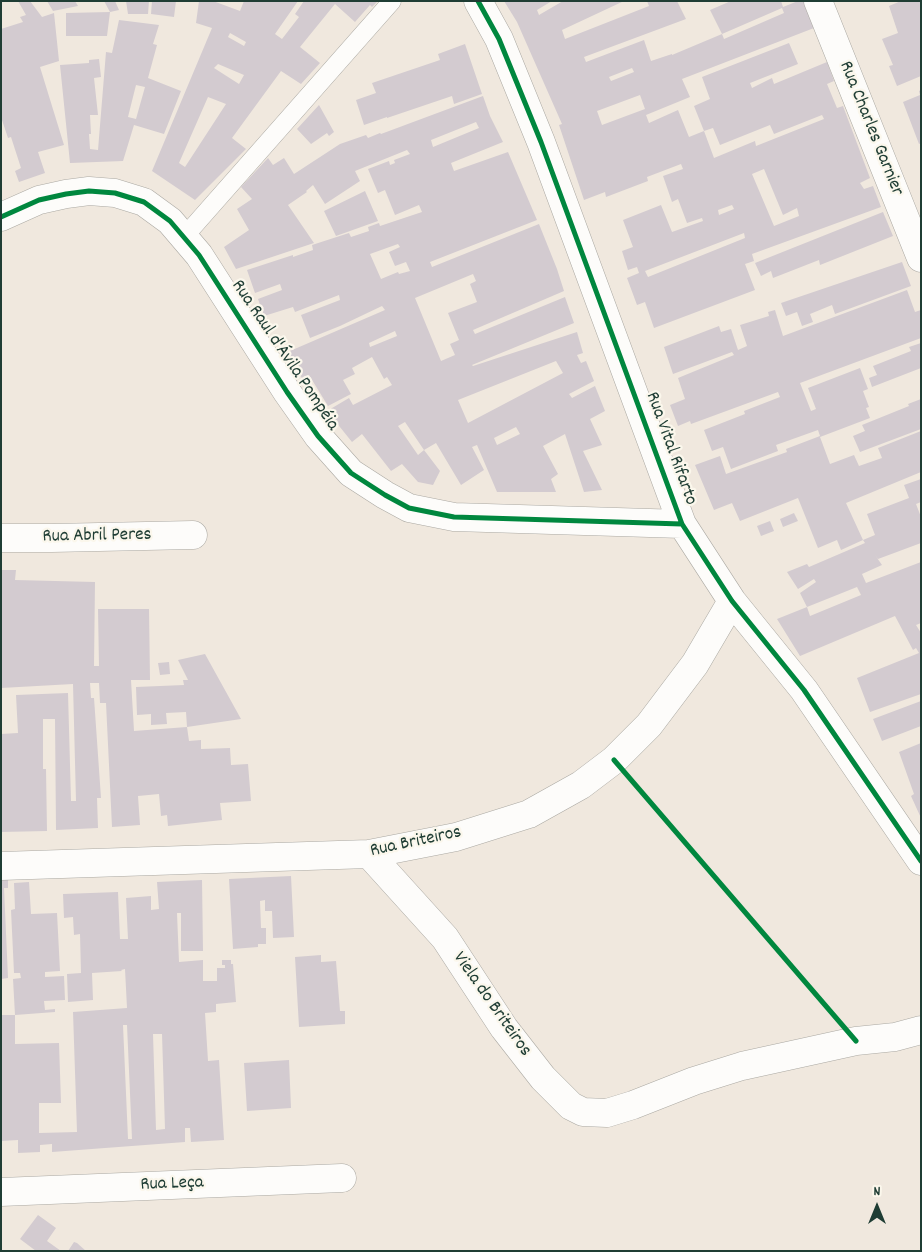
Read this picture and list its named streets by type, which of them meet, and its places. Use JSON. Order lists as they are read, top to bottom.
{
  "streets": {
    "street": [
      "Rua Charles Garnier",
      "Rua Raul d'Ávila Pompéia",
      "Rua Vital Rifarto",
      "Rua Abril Peres",
      "Rua Briteiros",
      "Viela do Briteiros",
      "Rua Leça"
    ]
  },
  "crossings": [
    ["Rua Raul d'Ávila Pompéia", "Rua Vital Rifarto"],
    ["Rua Vital Rifarto", "Rua Briteiros"],
    ["Rua Briteiros", "Viela do Briteiros"]
  ],
  "north": "top"
}
